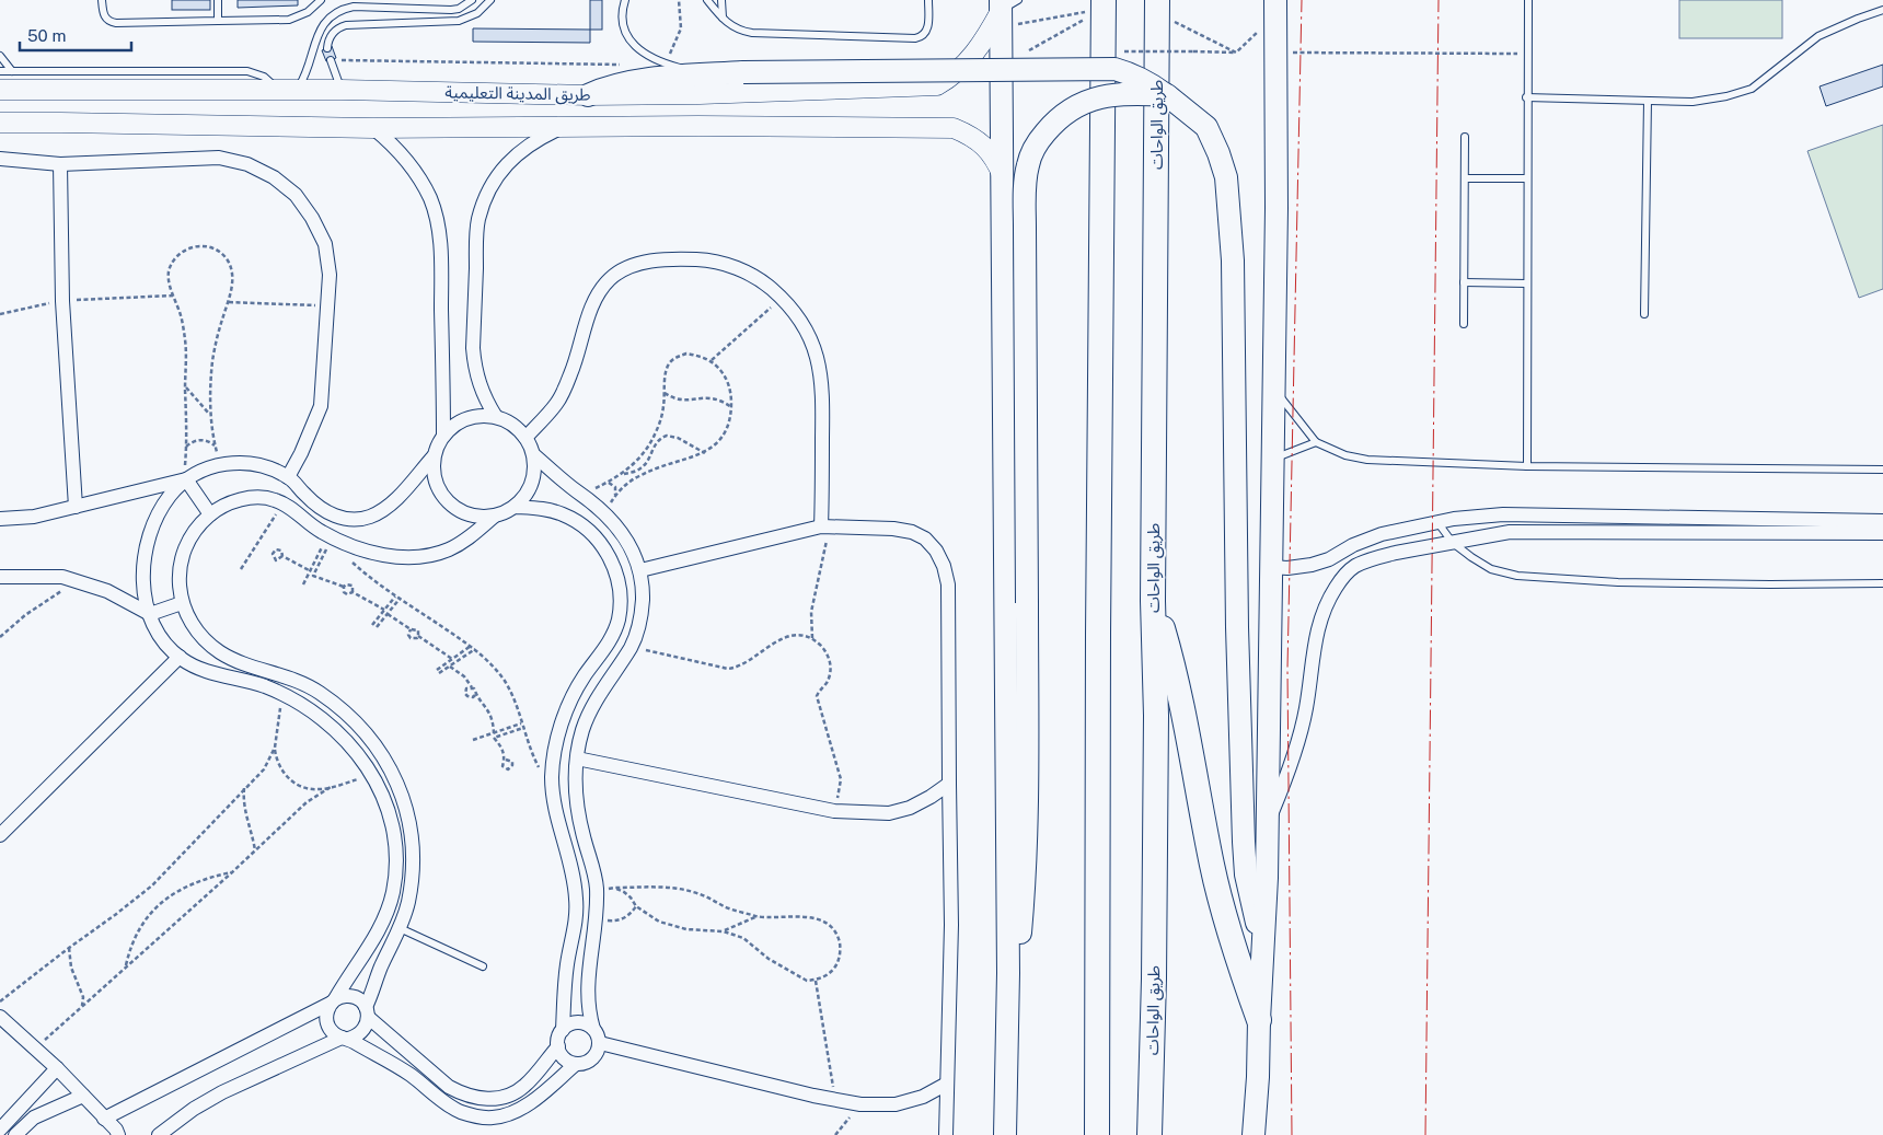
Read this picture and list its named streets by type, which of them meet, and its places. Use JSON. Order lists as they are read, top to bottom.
{
  "streets": {
    "highway": ["طريق الواحات"],
    "street": ["طريق المدينة التعليمية"]
  },
  "scale_bar": "50 m"
}
